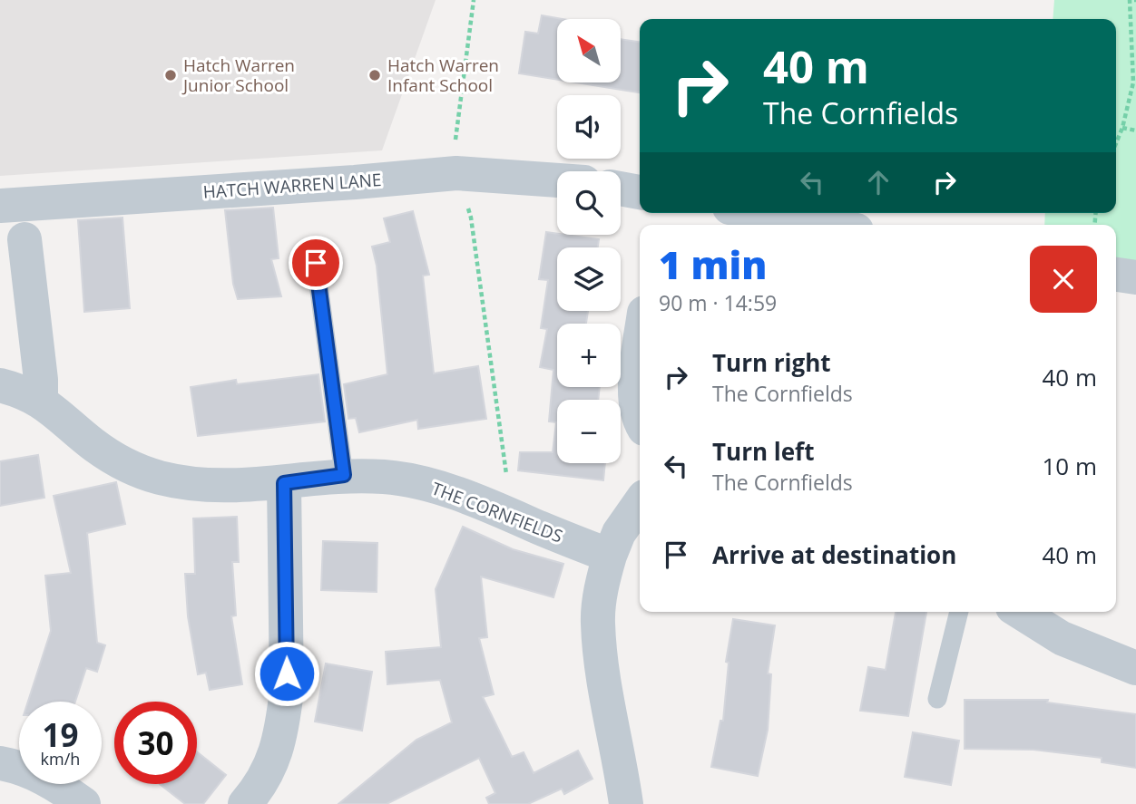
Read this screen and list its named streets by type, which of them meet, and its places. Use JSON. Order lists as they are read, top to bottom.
{
  "streets": {
    "street": ["HATCH WARREN LANE", "THE CORNFIELDS"]
  },
  "places": ["Hatch Warren Junior School", "Hatch Warren Infant School"],
  "north": "top left",
  "page": {
    "map_buttons": ["+", "−"],
    "turn": ["40 m", "The Cornfields"],
    "heading": ["1 min", "90 m · 14:59"],
    "list": [
      {
        "name": "Turn right",
        "note": "The Cornfields",
        "value": "40 m"
      },
      {
        "name": "Turn left",
        "note": "The Cornfields",
        "value": "10 m"
      },
      {
        "name": "Arrive at destination",
        "value": "40 m"
      }
    ],
    "speed": "19 km/h",
    "limit": "30"
  }
}
